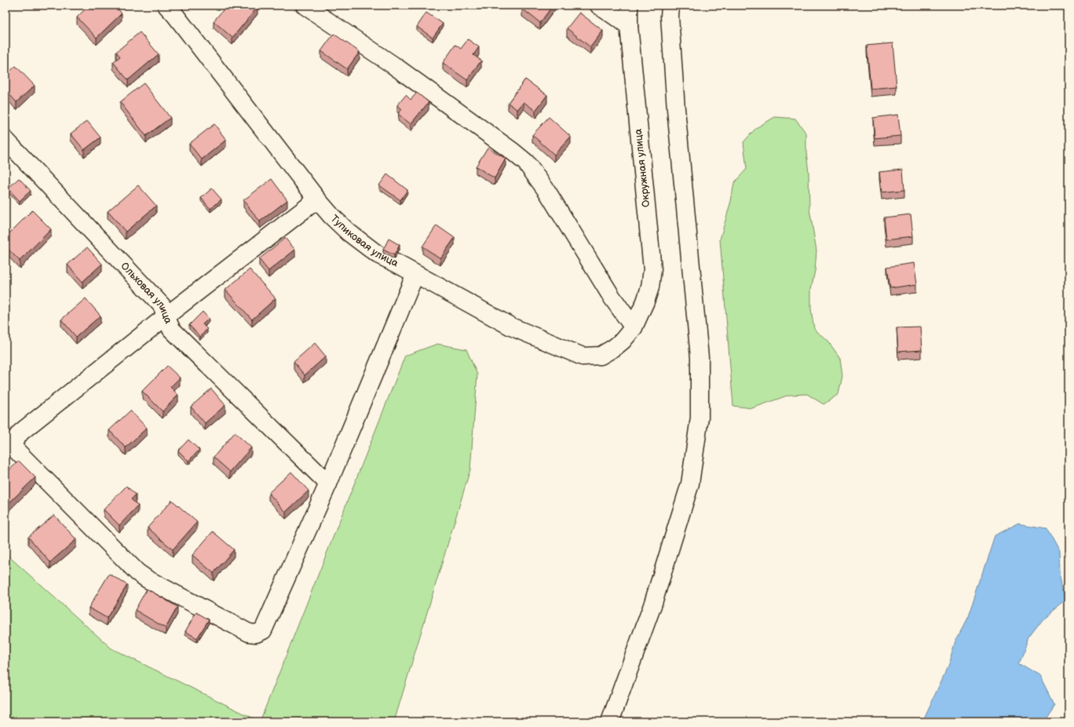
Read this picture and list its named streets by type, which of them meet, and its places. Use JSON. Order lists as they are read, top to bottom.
{
  "streets": {
    "street": ["Окружная улица", "Тупиковая улица", "Ольховая улица"]
  },
  "crossings": [
    ["Окружная улица", "Тупиковая улица"]
  ]
}
